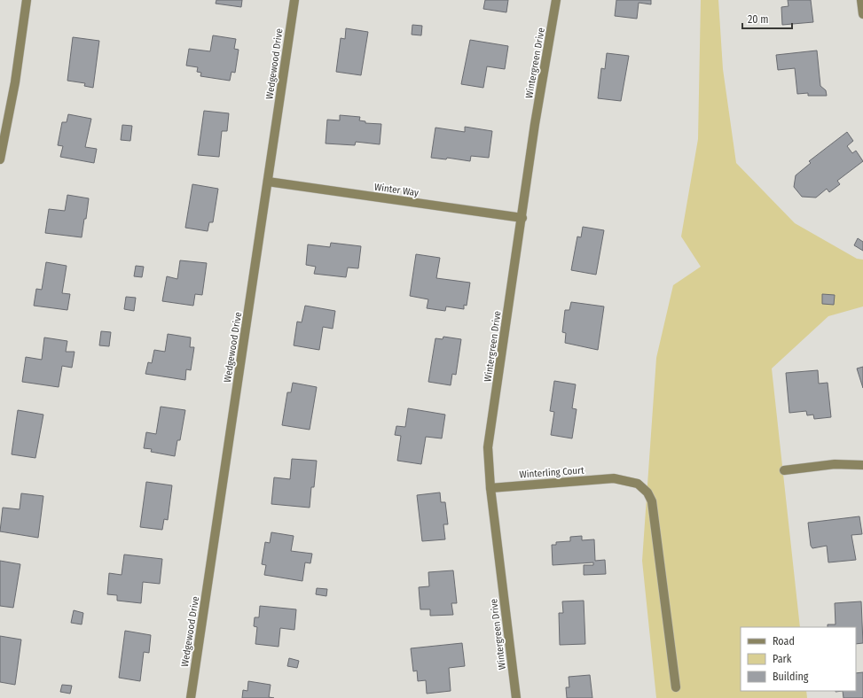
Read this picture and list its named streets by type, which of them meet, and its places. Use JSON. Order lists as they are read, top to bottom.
{
  "streets": {
    "street": [
      "Wintergreen Drive",
      "Wedgewood Drive",
      "Winter Way",
      "Winterling Court"
    ]
  },
  "crossings": [
    ["Wintergreen Drive", "Winter Way"],
    ["Wintergreen Drive", "Winterling Court"],
    ["Wedgewood Drive", "Winter Way"]
  ],
  "legend": ["Road", "Park", "Building"],
  "scale_bar": "20 m"
}
